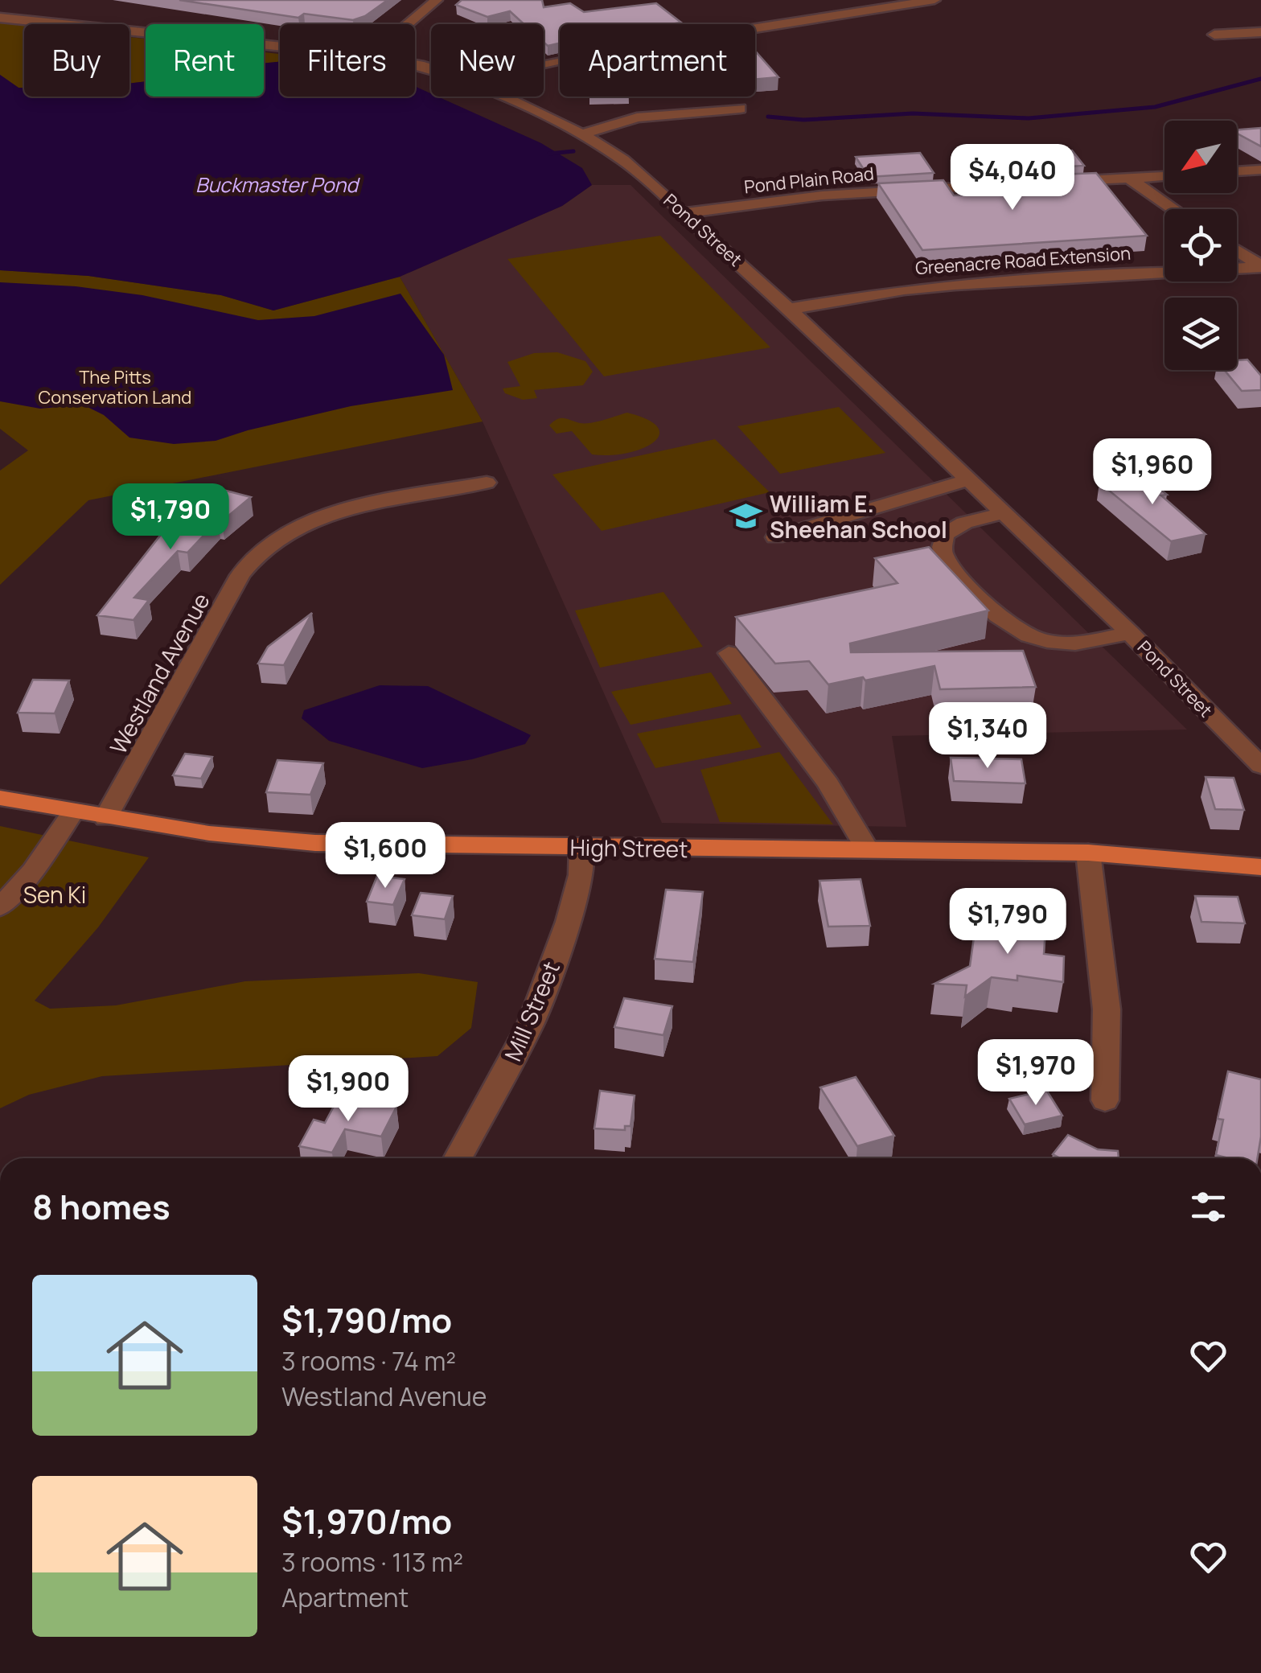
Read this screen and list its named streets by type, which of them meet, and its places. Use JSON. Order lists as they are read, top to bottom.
{
  "streets": {
    "main road": ["High Street"],
    "street": [
      "Pond Plain Road",
      "Pond Street",
      "Greenacre Road Extension",
      "Westland Avenue",
      "Mill Street"
    ]
  },
  "crossings": [
    ["Pond Plain Road", "Pond Street"],
    ["Pond Street", "Greenacre Road Extension"],
    ["Westland Avenue", "High Street"],
    ["High Street", "Mill Street"]
  ],
  "water": ["Buckmaster Pond"],
  "parks": ["The Pitts Conservation Land", "Sen Ki"],
  "places": {
    "school or university": ["William E. Sheehan School"]
  },
  "north": "bottom left",
  "page": {
    "chip": [
      "Buy",
      "Rent",
      "Filters",
      "New",
      "Apartment"
    ],
    "price": [
      "$4,040",
      "$1,960",
      "$1,790",
      "$1,340",
      "$1,600",
      "$1,790",
      "$1,970",
      "$1,900"
    ],
    "heading": "8 homes",
    "list": [
      {
        "name": "$1,790/mo",
        "note": "3 rooms · 74 m² · Westland Avenue"
      },
      {
        "name": "$1,970/mo",
        "note": "3 rooms · 113 m² · Apartment"
      }
    ]
  }
}
